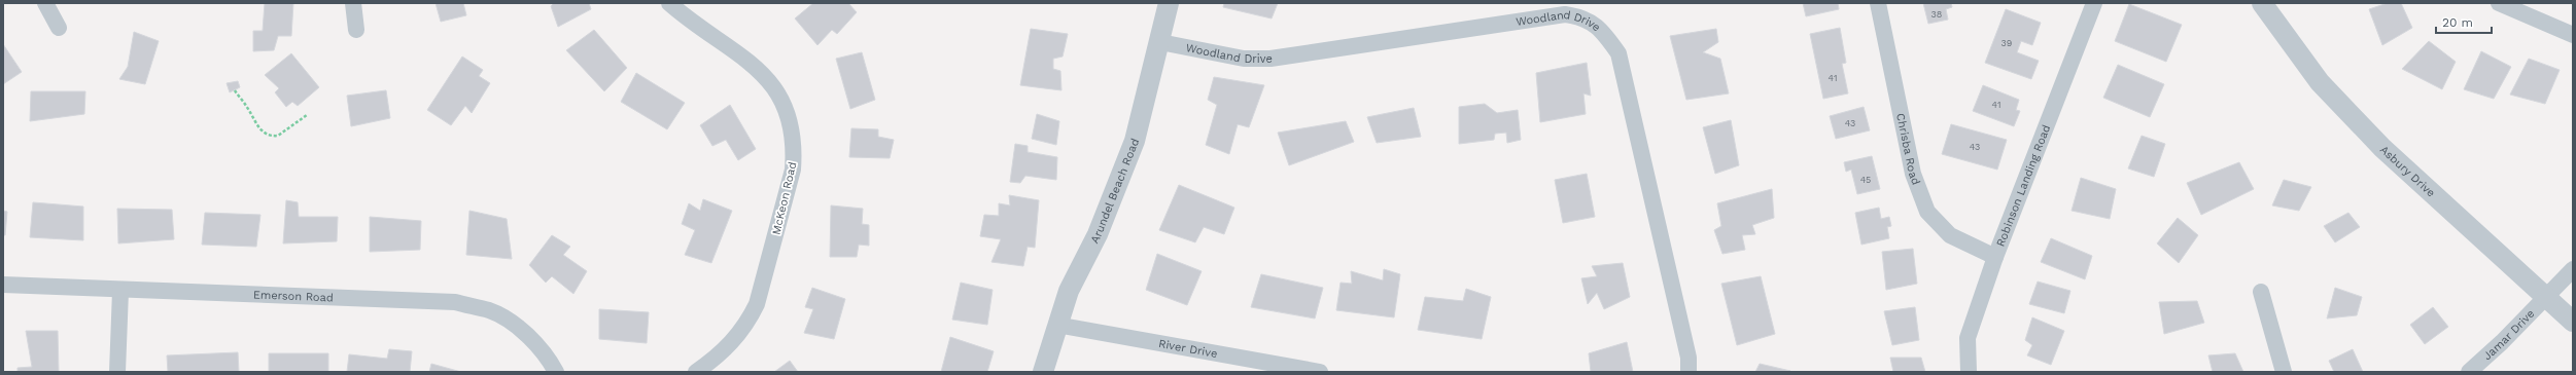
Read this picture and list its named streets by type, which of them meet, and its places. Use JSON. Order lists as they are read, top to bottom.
{
  "streets": {
    "street": [
      "Woodland Drive",
      "Chrisba Road",
      "Asbury Drive",
      "Robinson Landing Road",
      "Arundel Beach Road",
      "McKeon Road",
      "Emerson Road",
      "Jamar Drive",
      "River Drive"
    ]
  },
  "crossings": [
    ["Woodland Drive", "Arundel Beach Road"],
    ["Chrisba Road", "Robinson Landing Road"],
    ["Asbury Drive", "Jamar Drive"],
    ["Arundel Beach Road", "River Drive"]
  ],
  "house_numbers": [
    "38",
    "39",
    "41",
    "41",
    "43",
    "43",
    "45"
  ],
  "scale_bar": "20 m"
}
